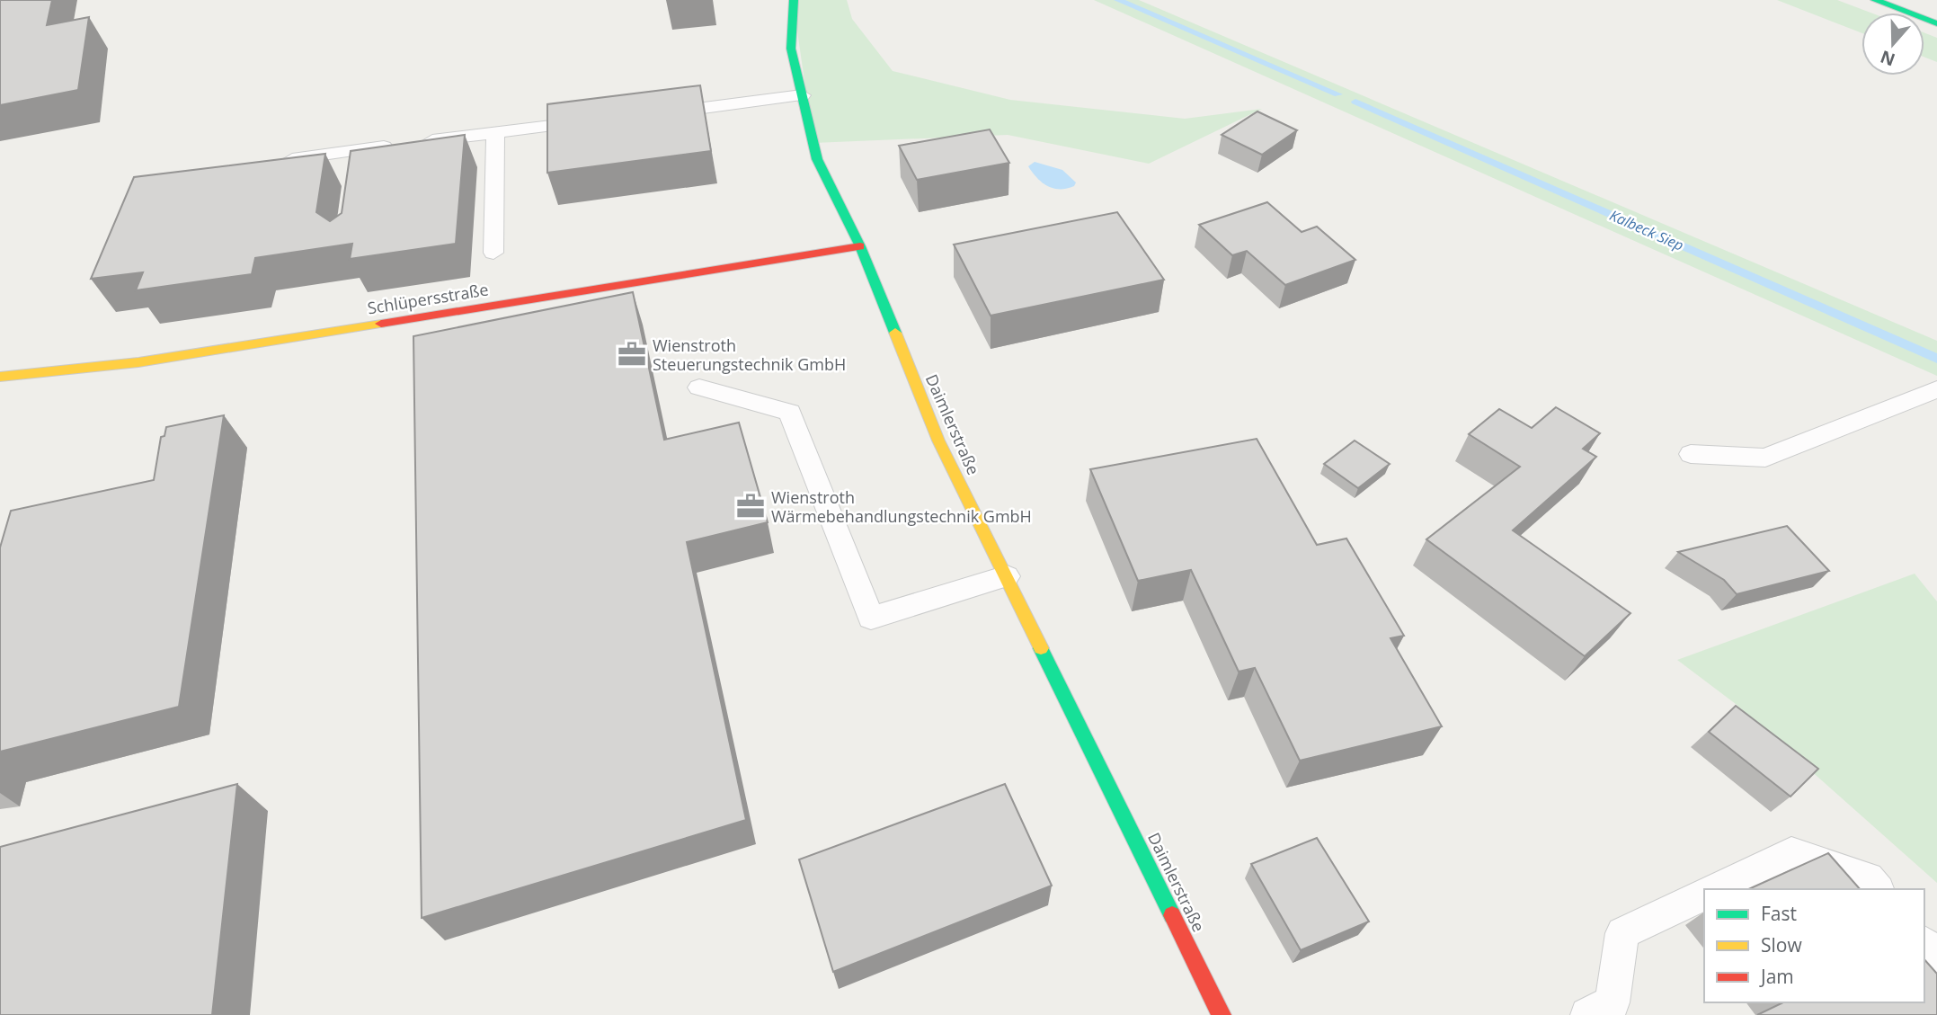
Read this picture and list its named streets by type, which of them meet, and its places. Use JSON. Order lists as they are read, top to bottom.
{
  "streets": {
    "street": ["Schlüpersstraße", "Daimlerstraße"]
  },
  "crossings": [
    ["Schlüpersstraße", "Daimlerstraße"]
  ],
  "water": ["Kalbeck Siep"],
  "places": {
    "office": ["Wienstroth Steuerungstechnik GmbH", "Wienstroth Wärmebehandlungstechnik GmbH"]
  },
  "legend": ["Fast", "Slow", "Jam"],
  "north": "bottom"
}
